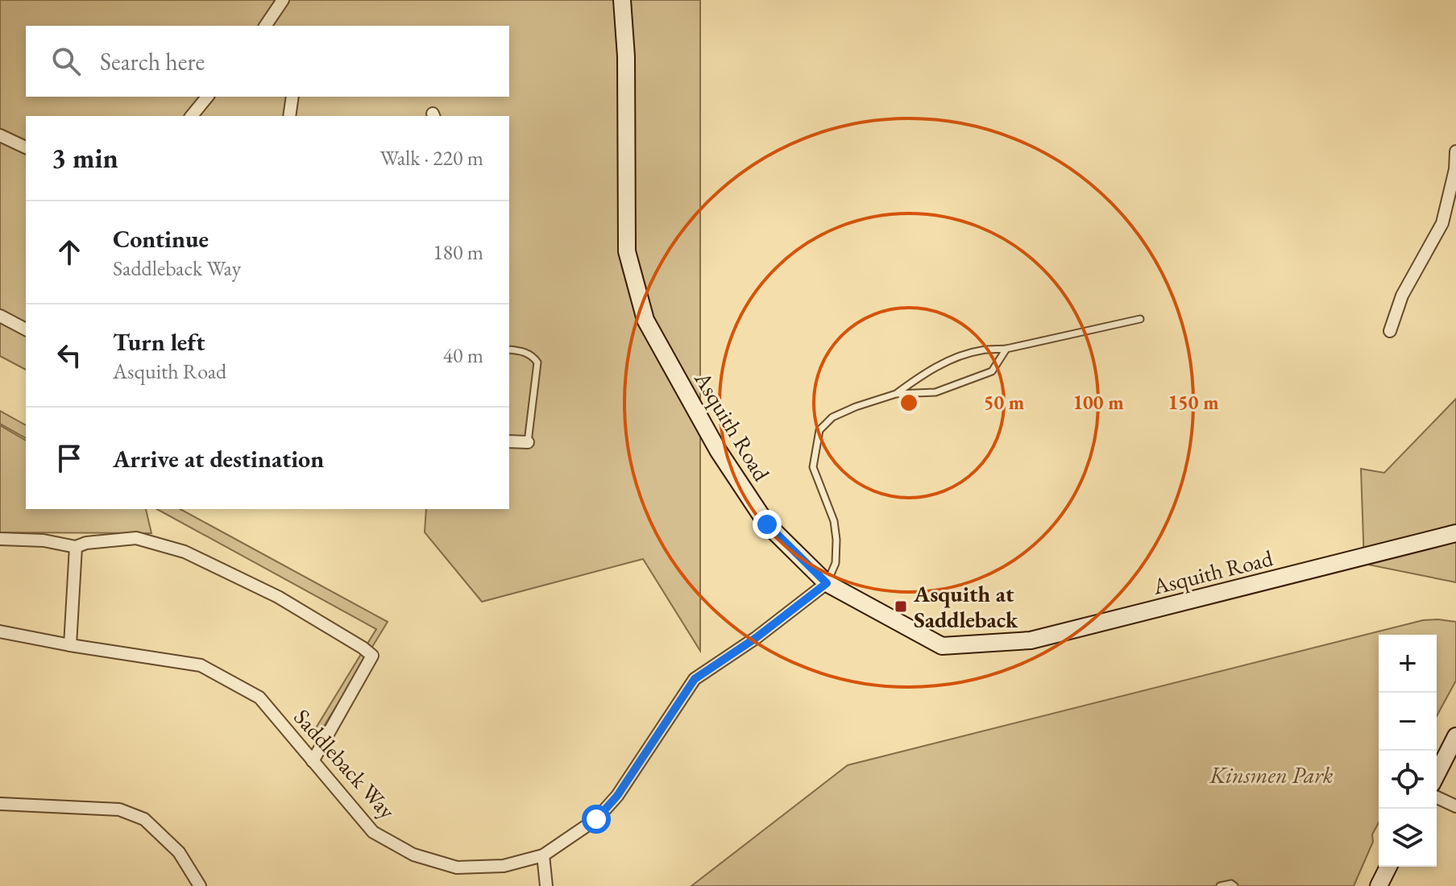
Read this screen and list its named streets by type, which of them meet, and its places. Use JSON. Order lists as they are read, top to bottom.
{
  "streets": {
    "street": ["Asquith Road", "Saddleback Way"]
  },
  "crossings": [
    ["Asquith Road", "Saddleback Way"]
  ],
  "parks": ["Kinsmen Park"],
  "places": {
    "transit": ["Asquith at Saddleback"]
  },
  "page": {
    "search": "Search here",
    "heading": ["3 min", "Walk · 220 m"],
    "list": [
      ["Continue", "Saddleback Way", "180 m"],
      ["Turn left", "Asquith Road", "40 m"],
      "Arrive at destination"
    ],
    "map_buttons": ["+", "−"]
  },
  "rings": ["50 m", "100 m", "150 m"]
}
